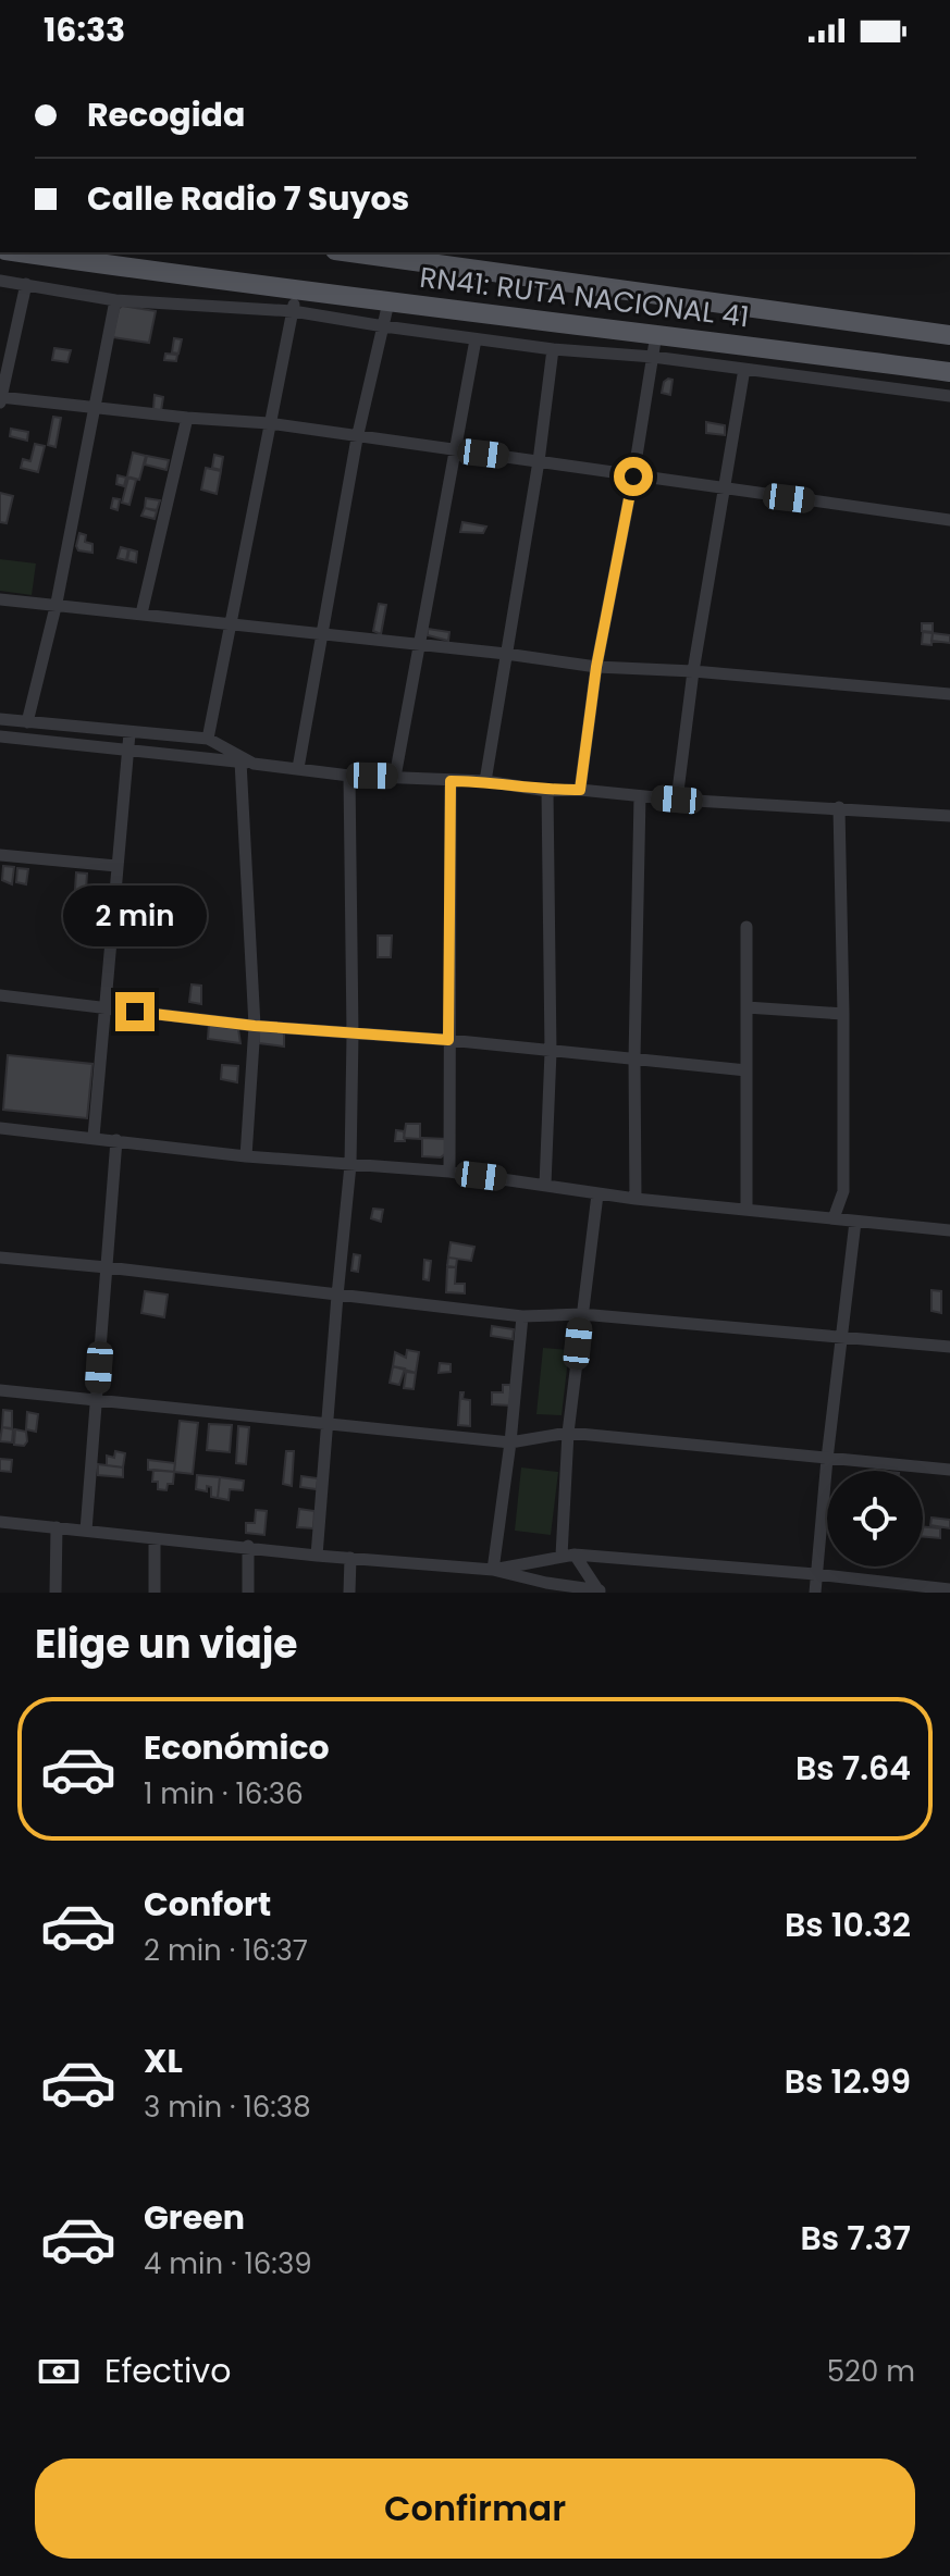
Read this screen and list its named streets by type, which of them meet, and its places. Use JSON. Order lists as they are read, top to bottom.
{
  "streets": {
    "main road": ["RN41: RUTA NACIONAL 41"]
  },
  "page": {
    "status": "16:33",
    "banner": ["Recogida", "Calle Radio 7 Suyos"],
    "bubble": "2 min",
    "heading": "Elige un viaje",
    "list": [
      {
        "name": "Económico",
        "note": "1 min · 16:36",
        "value": "Bs 7.64"
      },
      {
        "name": "Confort",
        "note": "2 min · 16:37",
        "value": "Bs 10.32"
      },
      {
        "name": "XL",
        "note": "3 min · 16:38",
        "value": "Bs 12.99"
      },
      {
        "name": "Green",
        "note": "4 min · 16:39",
        "value": "Bs 7.37"
      }
    ],
    "pay": ["Efectivo", "520 m"],
    "buttons": "Confirmar"
  }
}
